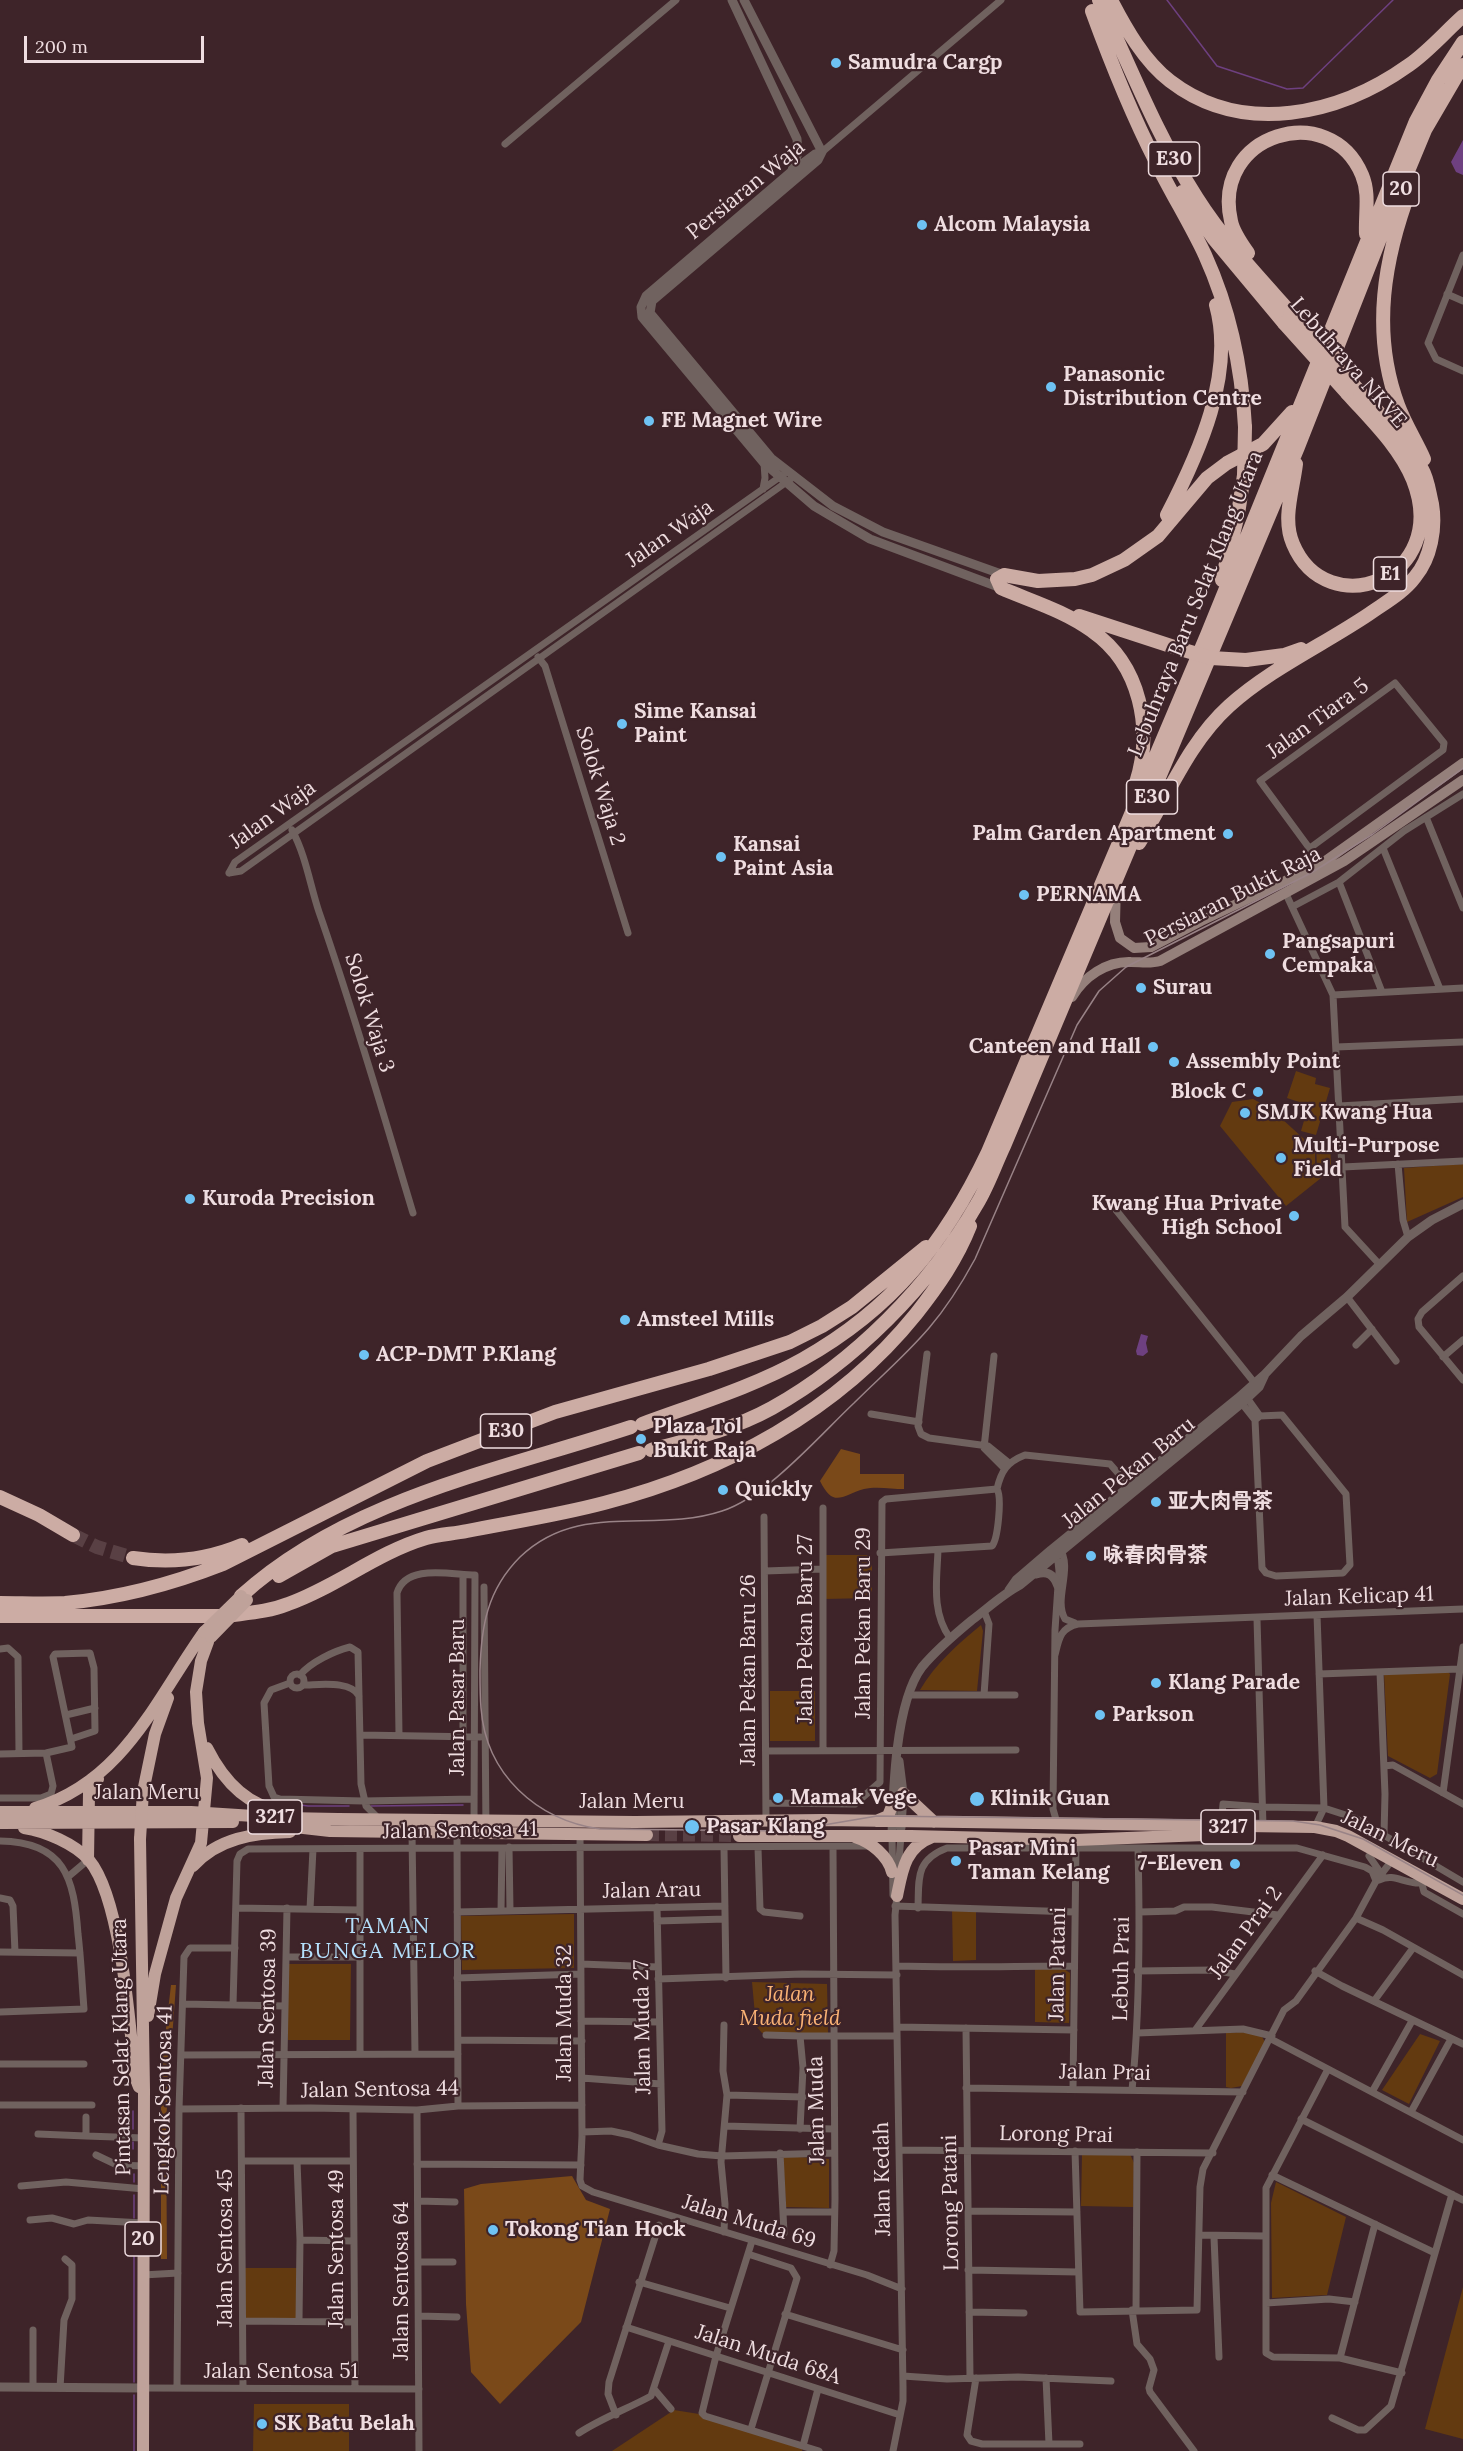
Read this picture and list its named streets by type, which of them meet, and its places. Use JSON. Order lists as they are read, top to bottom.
{
  "streets": {
    "highway": [
      "E30",
      "20",
      "Lebuhraya NKVE",
      "E1",
      "Lebuhraya Baru Selat Klang Utara",
      "Jalan Meru",
      "3217",
      "Pintasan Selat Klang Utara"
    ],
    "main road": ["Persiaran Bukit Raja"],
    "street": [
      "Persiaran Waja",
      "Jalan Waja",
      "Jalan Tiara 5",
      "Solok Waja 2",
      "Solok Waja 3",
      "Jalan Pekan Baru",
      "Jalan Kelicap 41",
      "Jalan Pekan Baru 29",
      "Jalan Pekan Baru 27",
      "Jalan Pekan Baru 26",
      "Jalan Pasar Baru",
      "Jalan Sentosa 41",
      "Jalan Arau",
      "Jalan Prai 2",
      "Jalan Patani",
      "Lebuh Prai",
      "Jalan Sentosa 39",
      "Jalan Muda 32",
      "Jalan Muda 27",
      "Jalan Prai",
      "Jalan Sentosa 44",
      "Lengkok Sentosa 41",
      "Jalan Muda",
      "Lorong Prai",
      "Jalan Kedah",
      "Lorong Patani",
      "Jalan Muda 69",
      "Jalan Sentosa 45",
      "Jalan Sentosa 49",
      "Jalan Sentosa 64",
      "Jalan Muda 68A",
      "Jalan Sentosa 51"
    ]
  },
  "crossings": [
    ["E30", "Lebuhraya NKVE"],
    ["E30", "Lebuhraya Baru Selat Klang Utara"],
    ["E30", "Persiaran Bukit Raja"],
    ["20", "Lebuhraya Baru Selat Klang Utara"],
    ["20", "Pintasan Selat Klang Utara"],
    ["Lebuhraya NKVE", "Lebuhraya Baru Selat Klang Utara"],
    ["Jalan Waja", "Solok Waja 2"],
    ["Jalan Waja", "Solok Waja 3"],
    ["Lebuhraya Baru Selat Klang Utara", "Persiaran Bukit Raja"],
    ["Jalan Pekan Baru", "Jalan Meru"],
    ["Jalan Pekan Baru 29", "Jalan Pekan Baru 26"],
    ["Jalan Pekan Baru 26", "Jalan Meru"],
    ["Jalan Pasar Baru", "Jalan Meru"],
    ["Jalan Meru", "Jalan Sentosa 41"],
    ["Jalan Meru", "Jalan Patani"],
    ["Jalan Meru", "Lebuh Prai"],
    ["Jalan Meru", "Jalan Muda 32"],
    ["Jalan Sentosa 41", "Jalan Muda 32"],
    ["Jalan Sentosa 41", "Lengkok Sentosa 41"],
    ["Jalan Sentosa 41", "Jalan Muda"],
    ["Jalan Arau", "Jalan Muda 32"],
    ["Jalan Arau", "Jalan Muda 27"],
    ["Jalan Patani", "Jalan Prai"],
    ["Lebuh Prai", "Jalan Prai"],
    ["Jalan Sentosa 39", "Jalan Sentosa 44"],
    ["Jalan Muda 32", "Jalan Sentosa 44"],
    ["Jalan Muda 32", "Jalan Muda 69"],
    ["Pintasan Selat Klang Utara", "Jalan Sentosa 51"],
    ["Jalan Prai", "Lorong Patani"],
    ["Jalan Sentosa 44", "Lengkok Sentosa 41"],
    ["Jalan Sentosa 44", "Jalan Sentosa 45"],
    ["Jalan Sentosa 44", "Jalan Sentosa 49"],
    ["Jalan Sentosa 44", "Jalan Sentosa 64"],
    ["Lengkok Sentosa 41", "Jalan Sentosa 51"],
    ["Jalan Muda", "Jalan Muda 69"],
    ["Lorong Prai", "Jalan Kedah"],
    ["Lorong Prai", "Lorong Patani"],
    ["Jalan Kedah", "Jalan Muda 69"],
    ["Jalan Kedah", "Jalan Muda 68A"],
    ["Jalan Sentosa 45", "Jalan Sentosa 51"],
    ["Jalan Sentosa 49", "Jalan Sentosa 51"],
    ["Jalan Sentosa 64", "Jalan Sentosa 51"]
  ],
  "districts": ["TAMAN BUNGA MELOR"],
  "parks": ["Jalan Muda field"],
  "places": [
    "Samudra Cargp",
    "Alcom Malaysia",
    "Panasonic Distribution Centre",
    "FE Magnet Wire",
    "Sime Kansai Paint",
    "Palm Garden Apartment",
    "Kansai Paint Asia",
    "PERNAMA",
    "Pangsapuri Cempaka",
    "Surau",
    "Canteen and Hall",
    "Assembly Point",
    "Block C",
    "SMJK Kwang Hua",
    "Multi-Purpose Field",
    "Kuroda Precision",
    "Kwang Hua Private High School",
    "Amsteel Mills",
    "ACP-DMT P.Klang",
    "Plaza Tol Bukit Raja",
    "Quickly",
    "亚大肉骨茶",
    "咏春肉骨茶",
    "Klang Parade",
    "Parkson",
    "Mamak Vege",
    "Klinik Guan",
    "Pasar Klang",
    "Pasar Mini Taman Kelang",
    "7-Eleven",
    "Tokong Tian Hock",
    "SK Batu Belah"
  ],
  "scale_bar": "200 m"
}
